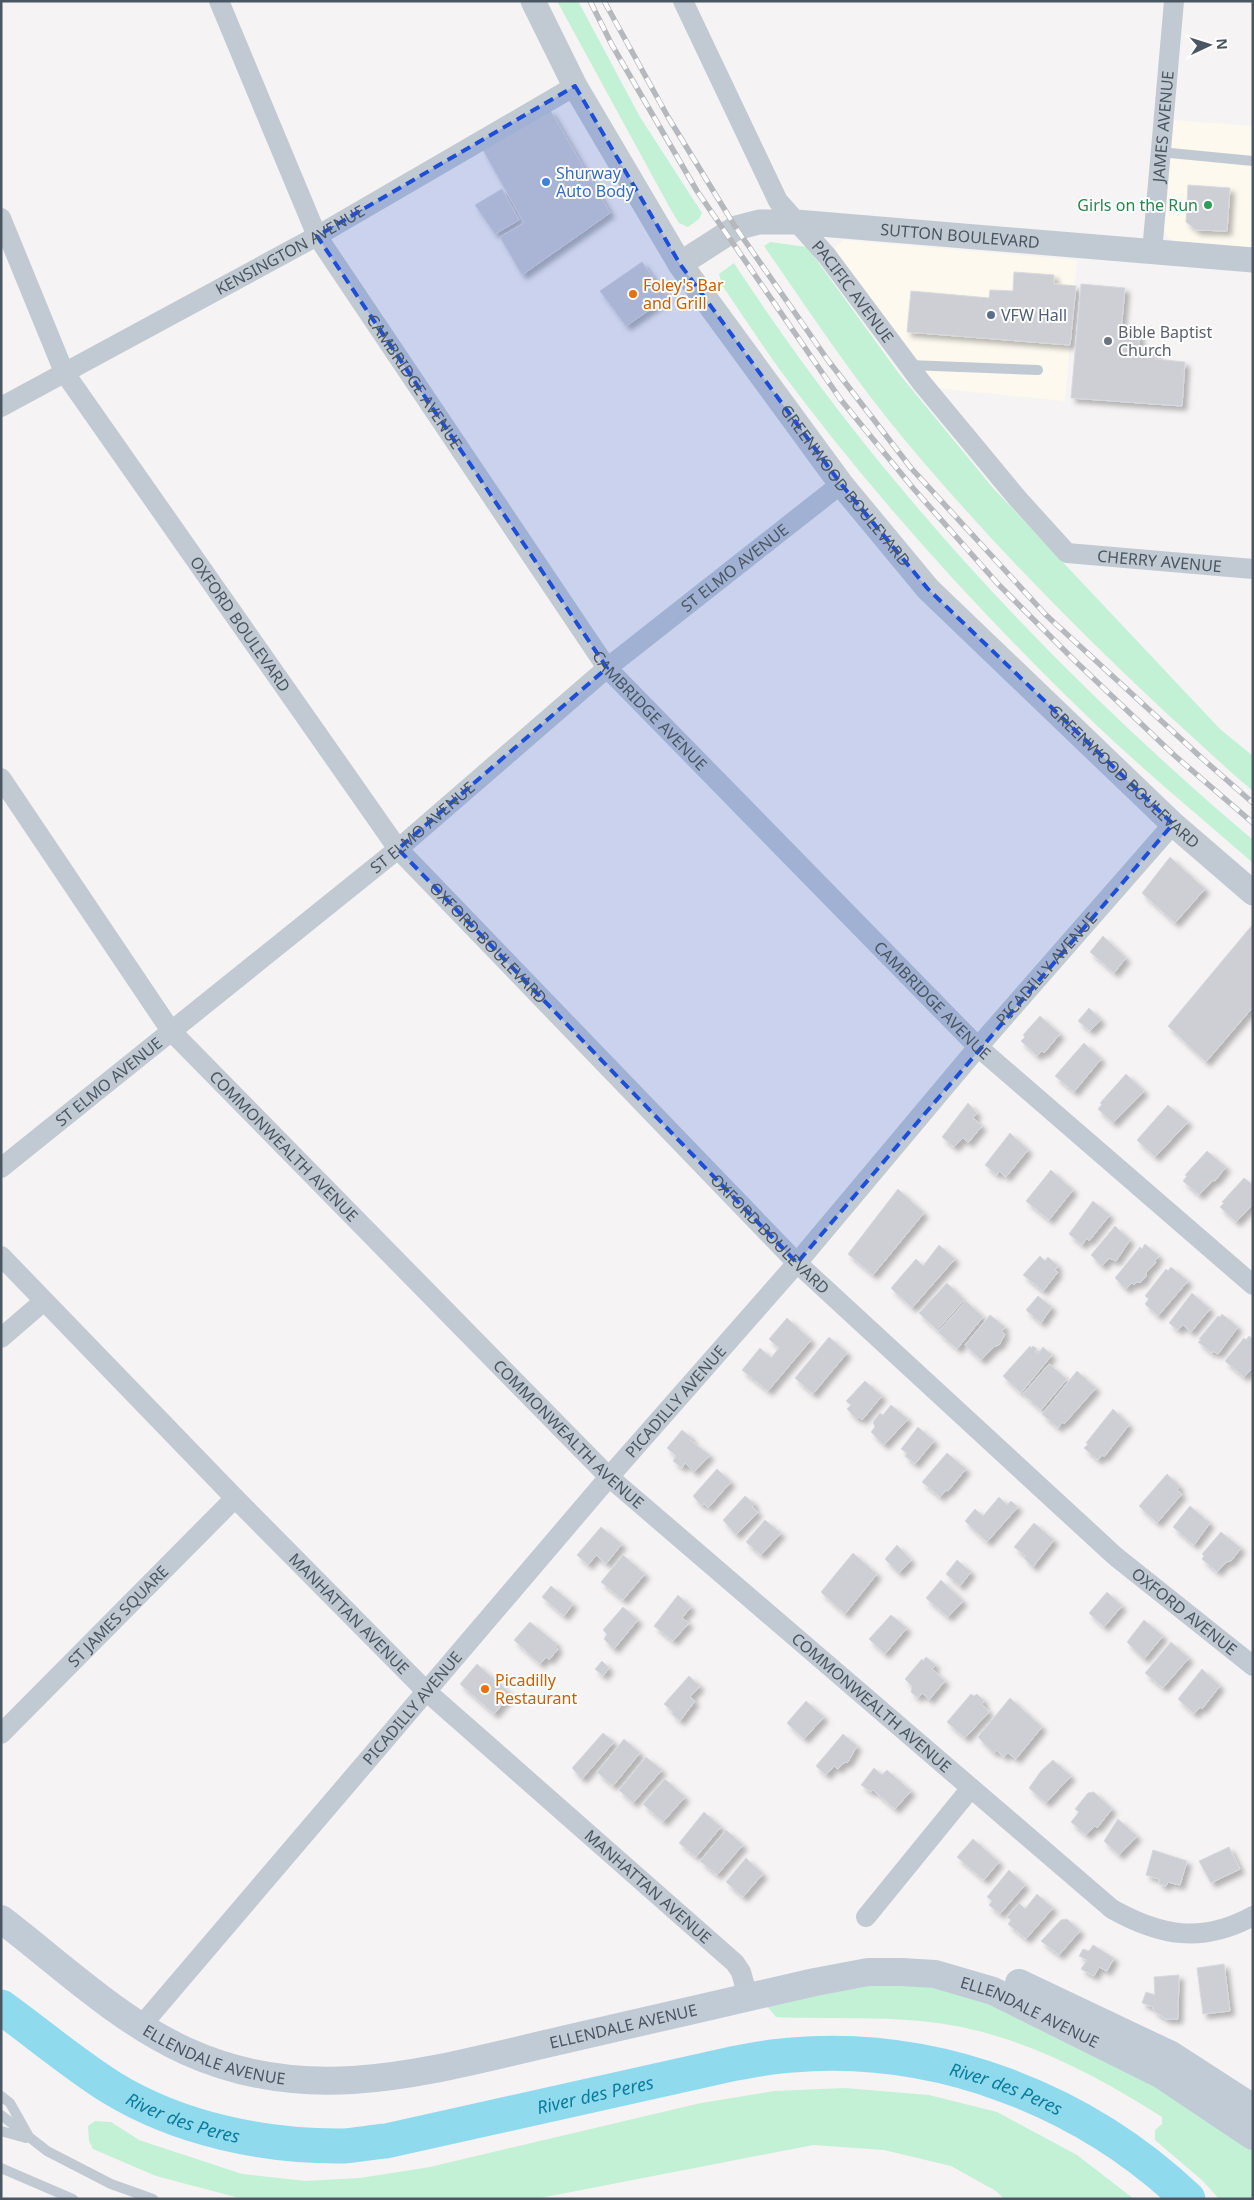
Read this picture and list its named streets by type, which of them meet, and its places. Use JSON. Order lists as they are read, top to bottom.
{
  "streets": {
    "main road": ["ELLENDALE AVENUE"],
    "street": [
      "JAMES AVENUE",
      "SUTTON BOULEVARD",
      "KENSINGTON AVENUE",
      "PACIFIC AVENUE",
      "CAMBRIDGE AVENUE",
      "GREENWOOD BOULEVARD",
      "CHERRY AVENUE",
      "ST ELMO AVENUE",
      "OXFORD BOULEVARD",
      "PICADILLY AVENUE",
      "COMMONWEALTH AVENUE",
      "OXFORD AVENUE",
      "MANHATTAN AVENUE",
      "ST JAMES SQUARE"
    ]
  },
  "crossings": [
    ["JAMES AVENUE", "SUTTON BOULEVARD"],
    ["SUTTON BOULEVARD", "PACIFIC AVENUE"],
    ["SUTTON BOULEVARD", "GREENWOOD BOULEVARD"],
    ["KENSINGTON AVENUE", "CAMBRIDGE AVENUE"],
    ["KENSINGTON AVENUE", "GREENWOOD BOULEVARD"],
    ["KENSINGTON AVENUE", "OXFORD BOULEVARD"],
    ["PACIFIC AVENUE", "CHERRY AVENUE"],
    ["CAMBRIDGE AVENUE", "ST ELMO AVENUE"],
    ["CAMBRIDGE AVENUE", "PICADILLY AVENUE"],
    ["GREENWOOD BOULEVARD", "ST ELMO AVENUE"],
    ["GREENWOOD BOULEVARD", "PICADILLY AVENUE"],
    ["ST ELMO AVENUE", "OXFORD BOULEVARD"],
    ["ST ELMO AVENUE", "COMMONWEALTH AVENUE"],
    ["OXFORD BOULEVARD", "PICADILLY AVENUE"],
    ["OXFORD BOULEVARD", "OXFORD AVENUE"],
    ["PICADILLY AVENUE", "COMMONWEALTH AVENUE"],
    ["PICADILLY AVENUE", "MANHATTAN AVENUE"],
    ["PICADILLY AVENUE", "ELLENDALE AVENUE"],
    ["MANHATTAN AVENUE", "ST JAMES SQUARE"],
    ["MANHATTAN AVENUE", "ELLENDALE AVENUE"]
  ],
  "water": ["River des Peres"],
  "places": [
    "Shurway Auto Body",
    "Girls on the Run",
    "Foley's Bar and Grill",
    "VFW Hall",
    "Bible Baptist Church",
    "Picadilly Restaurant"
  ],
  "north": "right"
}
